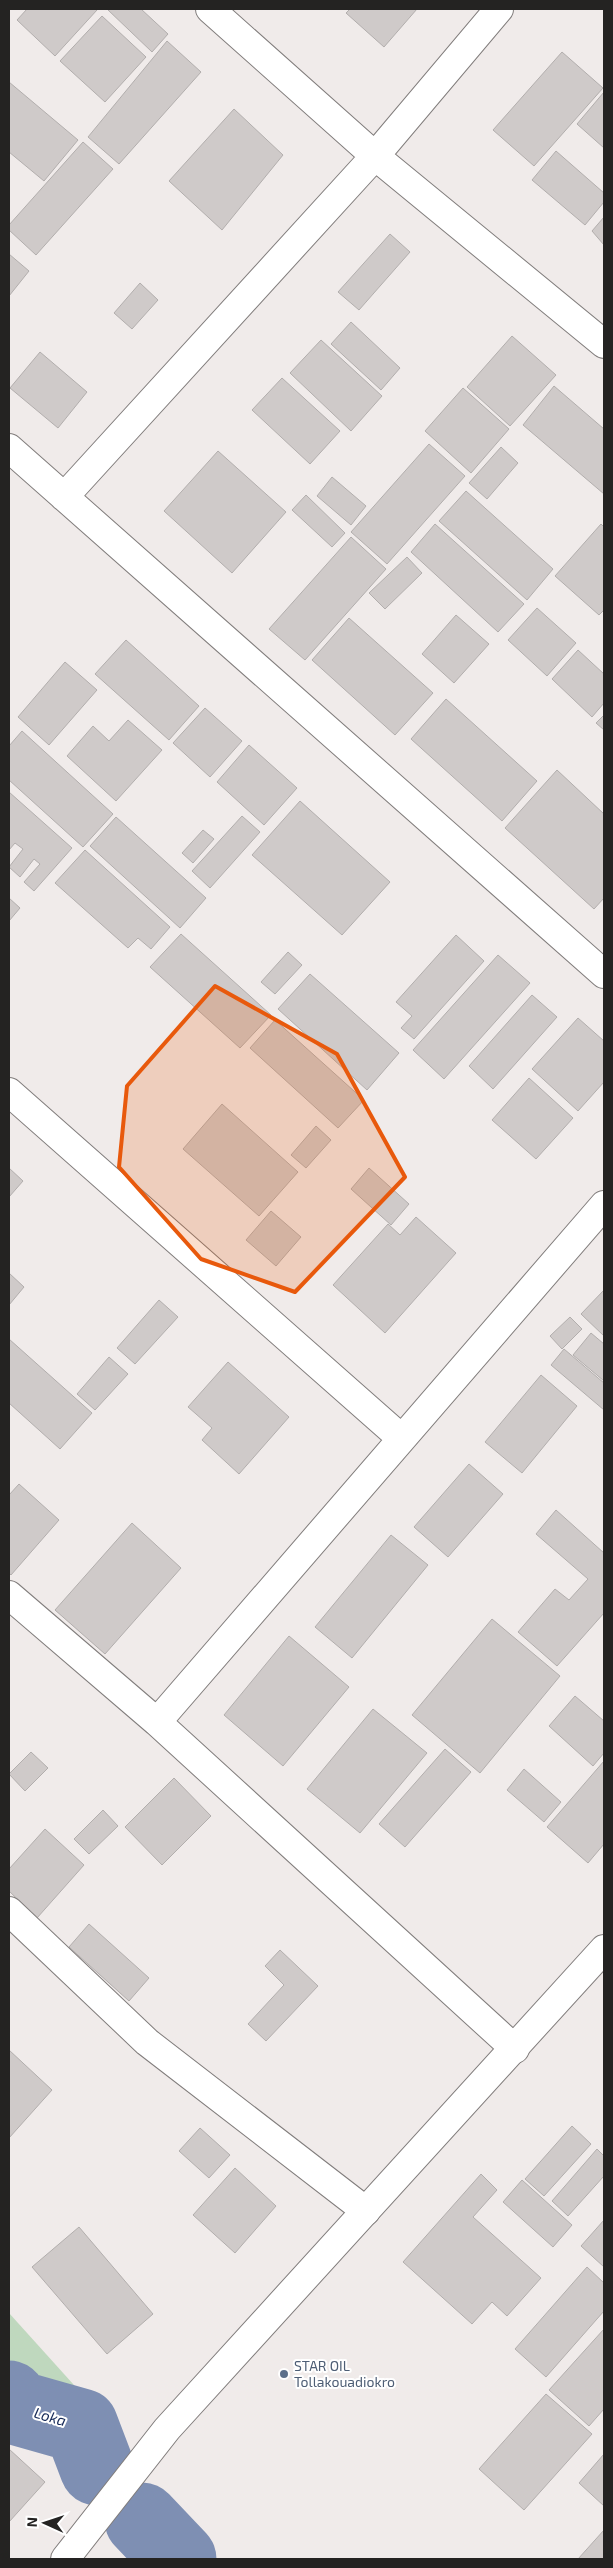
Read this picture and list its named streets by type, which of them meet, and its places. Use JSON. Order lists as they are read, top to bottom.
{
  "water": ["Loka"],
  "places": ["STAR OIL Tollakouadiokro"],
  "north": "left"
}
